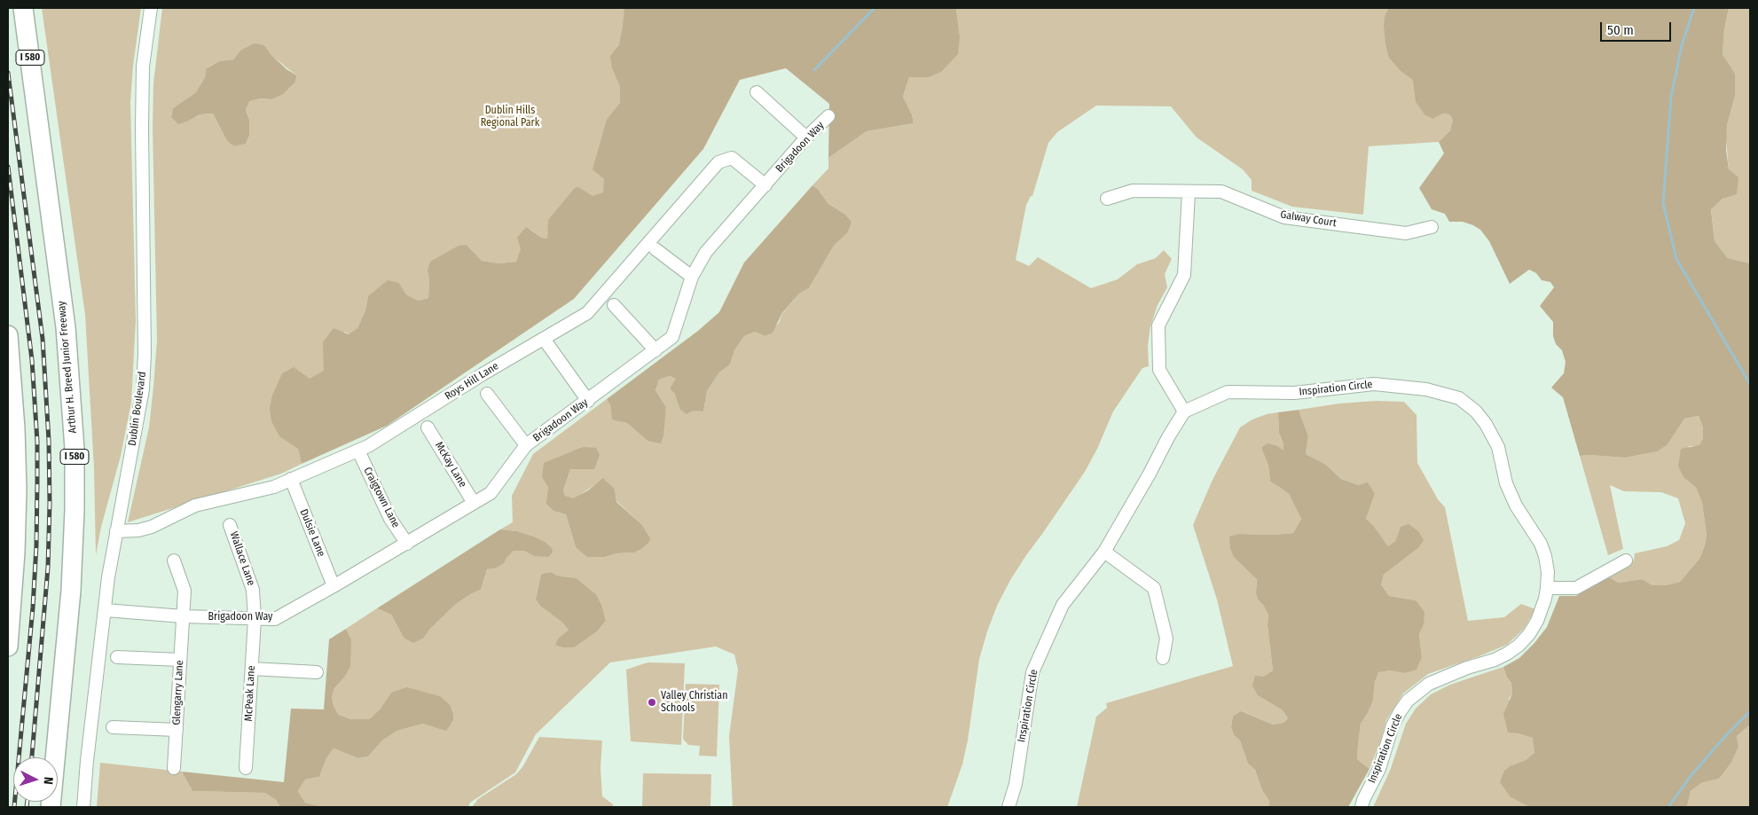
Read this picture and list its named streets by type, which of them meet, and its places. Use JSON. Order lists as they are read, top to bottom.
{
  "streets": {
    "highway": ["I 580", "Arthur H. Breed Junior Freeway"],
    "street": [
      "Brigadoon Way",
      "Galway Court",
      "Roys Hill Lane",
      "Inspiration Circle",
      "Dublin Boulevard",
      "McKay Lane",
      "Craigtown Lane",
      "Dulsie Lane",
      "Wallace Lane",
      "Glengarry Lane",
      "McPeak Lane"
    ]
  },
  "crossings": [
    ["Brigadoon Way", "Roys Hill Lane"],
    ["Brigadoon Way", "Dublin Boulevard"],
    ["Brigadoon Way", "McKay Lane"],
    ["Brigadoon Way", "Craigtown Lane"],
    ["Brigadoon Way", "Dulsie Lane"],
    ["Brigadoon Way", "Wallace Lane"],
    ["Brigadoon Way", "Glengarry Lane"],
    ["Brigadoon Way", "McPeak Lane"],
    ["Roys Hill Lane", "Dublin Boulevard"],
    ["Roys Hill Lane", "Craigtown Lane"],
    ["Roys Hill Lane", "Dulsie Lane"],
    ["Wallace Lane", "McPeak Lane"]
  ],
  "parks": ["Dublin Hills Regional Park"],
  "places": ["Valley Christian Schools"],
  "scale_bar": "50 m",
  "north": "right"
}
